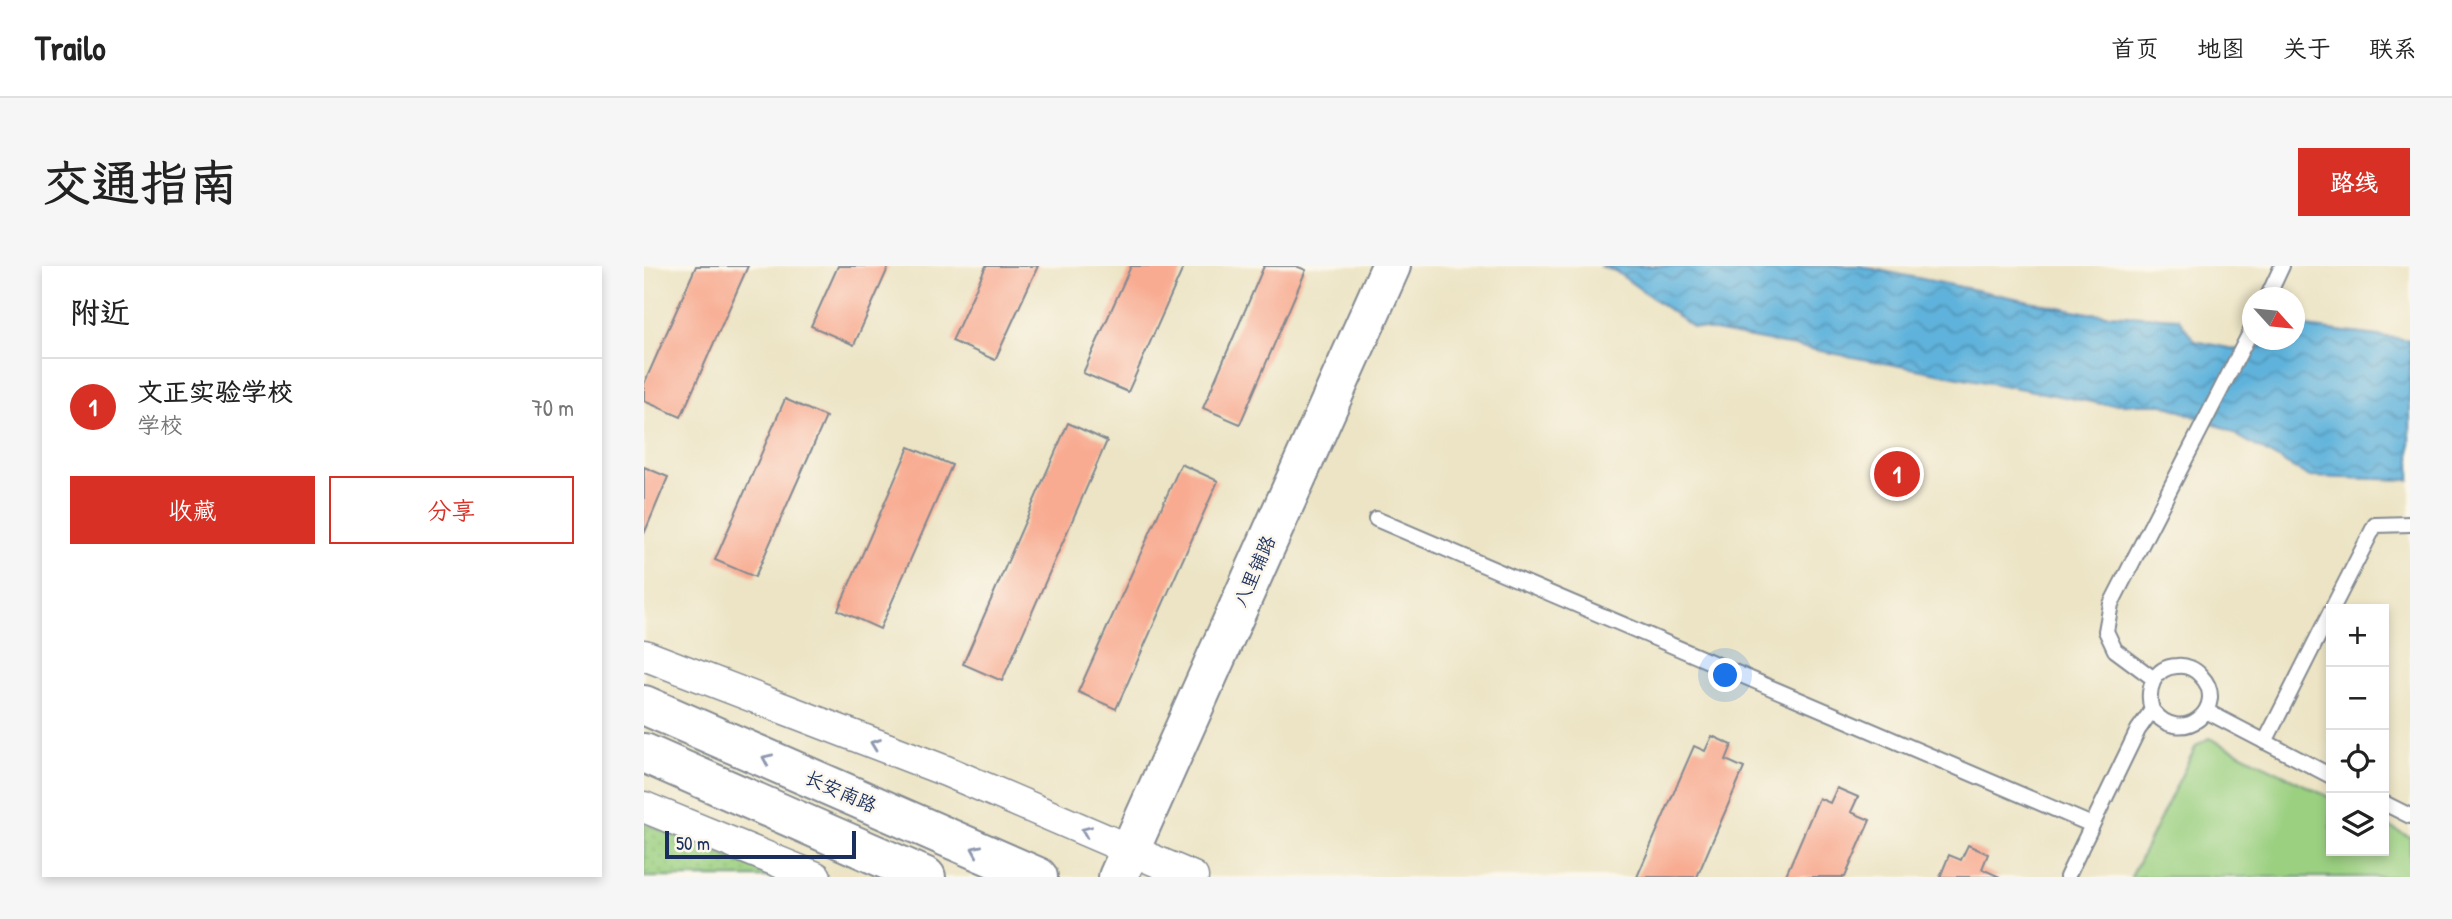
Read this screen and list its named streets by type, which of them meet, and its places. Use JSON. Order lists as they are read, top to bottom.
{
  "streets": {
    "main road": ["八里铺路", "长安南路"]
  },
  "scale_bar": "50 m",
  "north": "bottom right",
  "page": {
    "header": "Trailo",
    "nav": [
      "首页",
      "地图",
      "关于",
      "联系"
    ],
    "buttons": [
      "路线",
      ["收藏", "分享"]
    ],
    "title": "交通指南",
    "heading": "附近",
    "list": [
      {
        "mark": "1",
        "name": "文正实验学校",
        "note": "学校",
        "value": "70 m"
      }
    ],
    "pins": "1",
    "map_buttons": ["+", "−"],
    "scale": "50 m"
  }
}
